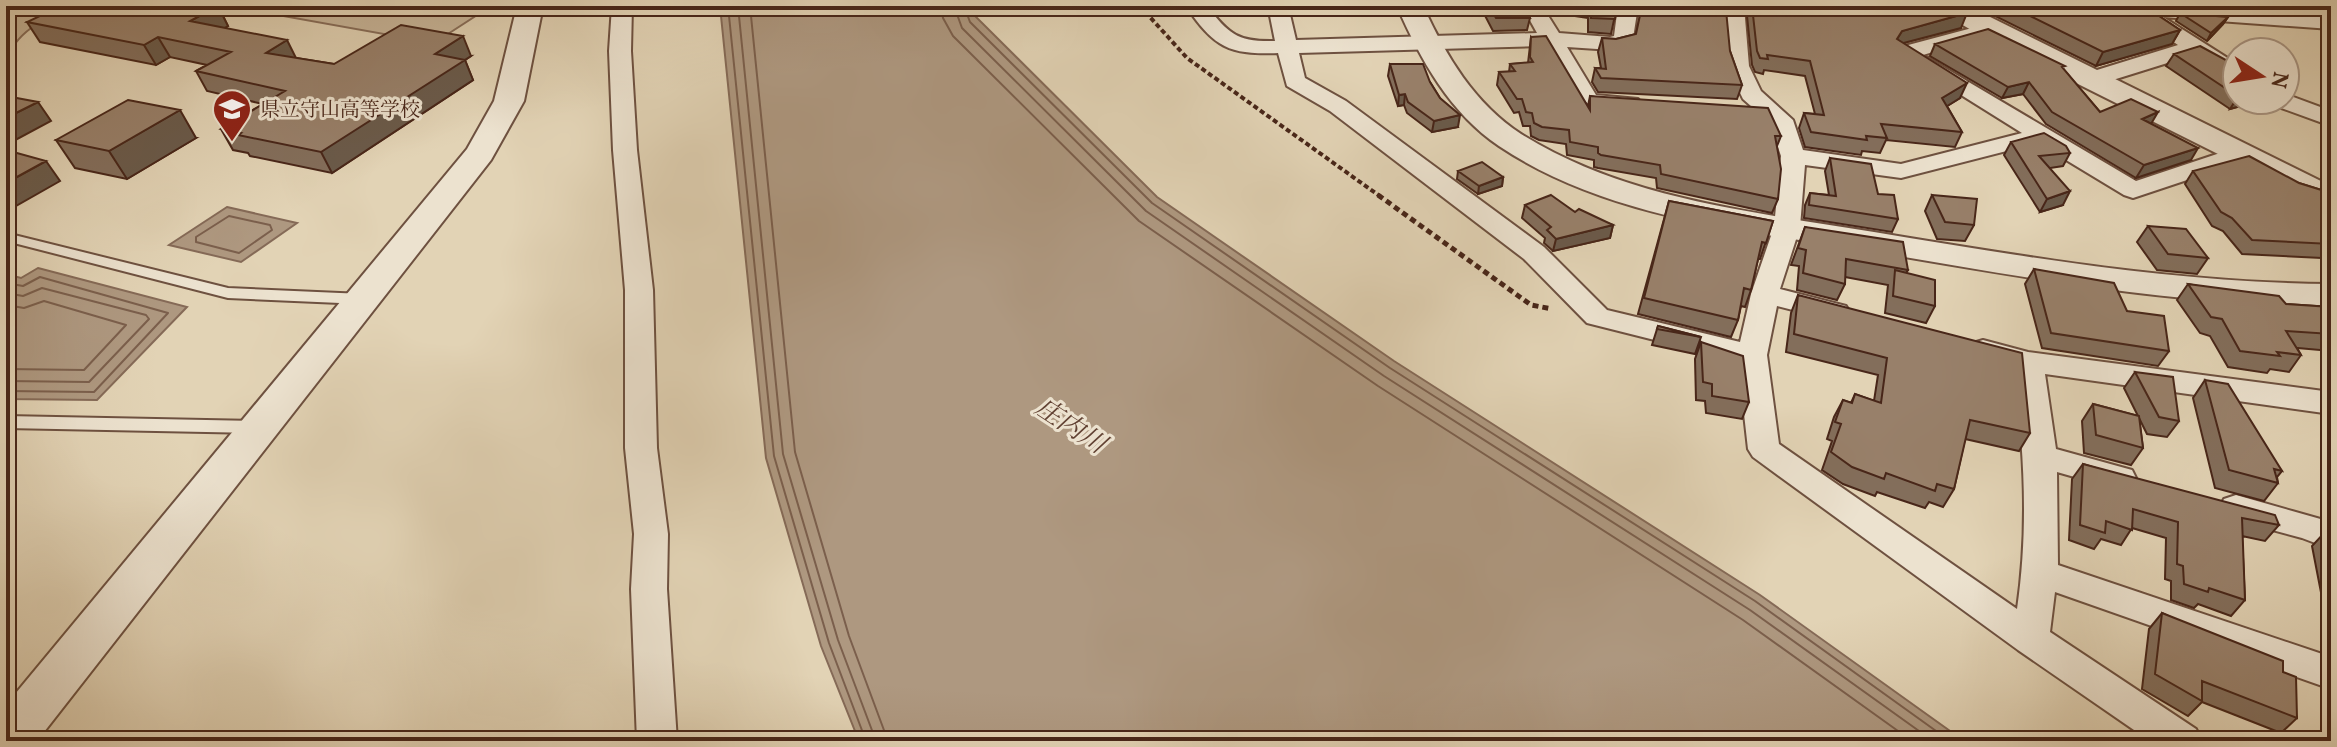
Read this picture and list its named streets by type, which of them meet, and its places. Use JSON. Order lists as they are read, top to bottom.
{
  "water": ["庄内川"],
  "places": {
    "school or university": ["県立守山高等学校"]
  },
  "north": "right"
}
